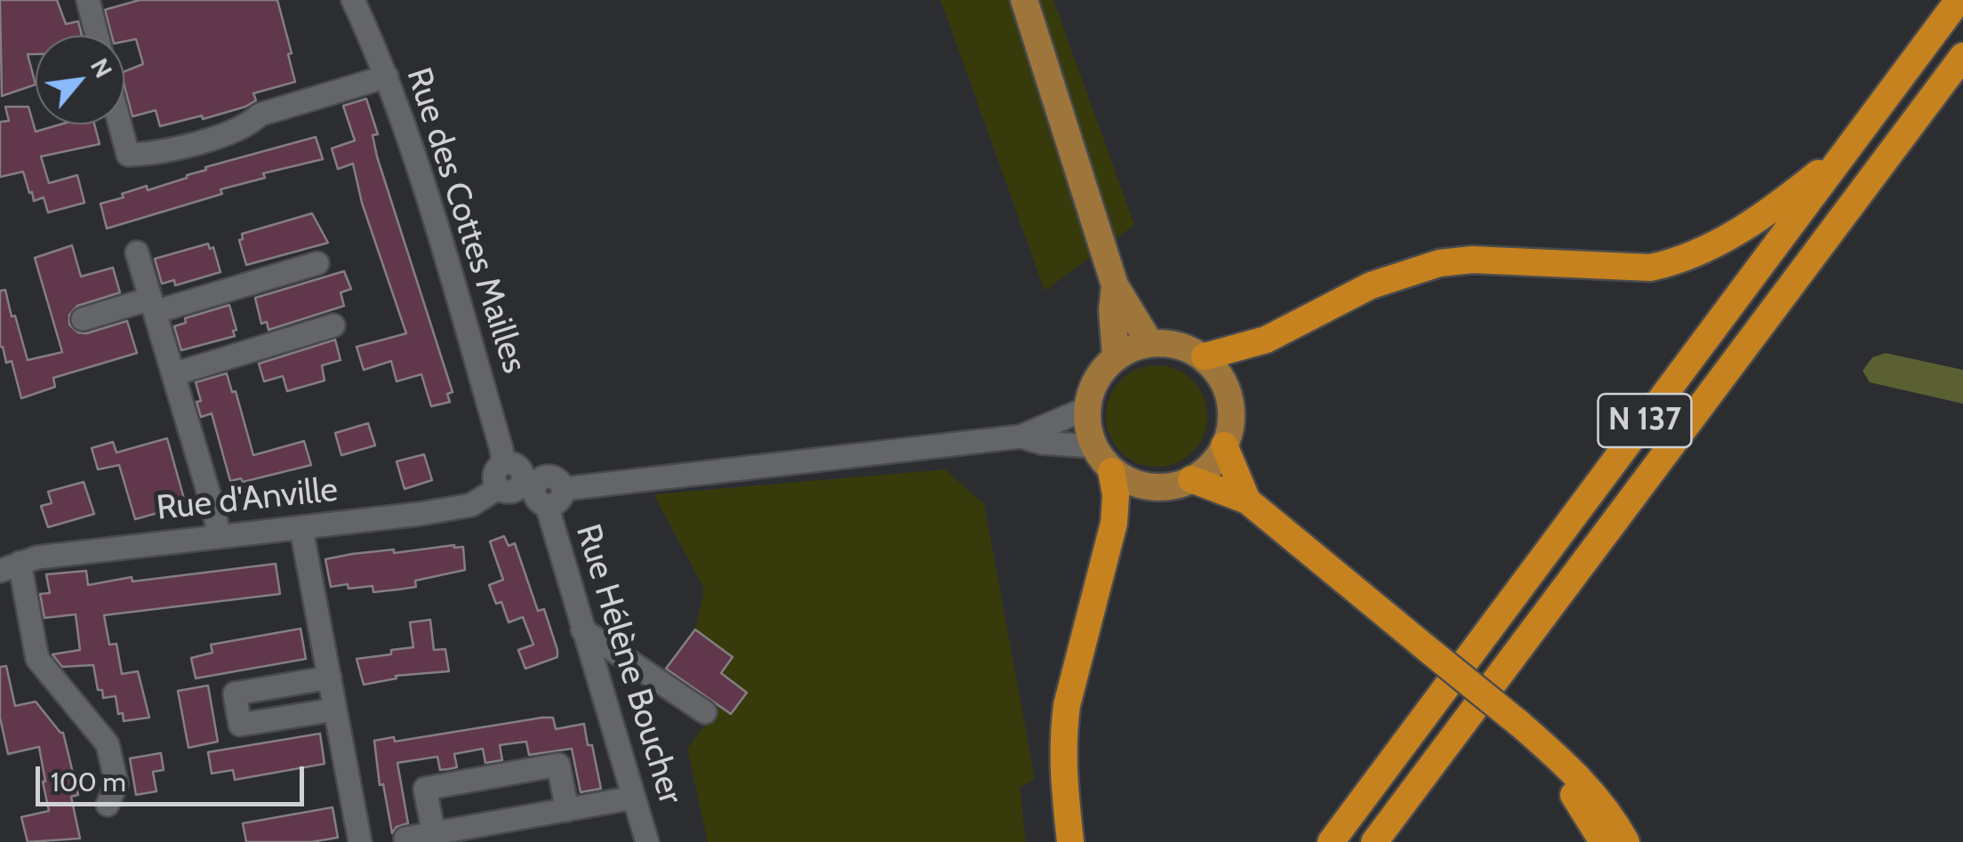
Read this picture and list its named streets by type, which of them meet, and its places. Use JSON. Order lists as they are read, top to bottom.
{
  "streets": {
    "highway": ["N 137"],
    "street": ["Rue des Cottes Mailles", "Rue d'Anville", "Rue Hélène Boucher"]
  },
  "crossings": [
    ["Rue des Cottes Mailles", "Rue d'Anville"],
    ["Rue des Cottes Mailles", "Rue Hélène Boucher"],
    ["Rue d'Anville", "Rue Hélène Boucher"]
  ],
  "scale_bar": "100 m",
  "north": "top right"
}
